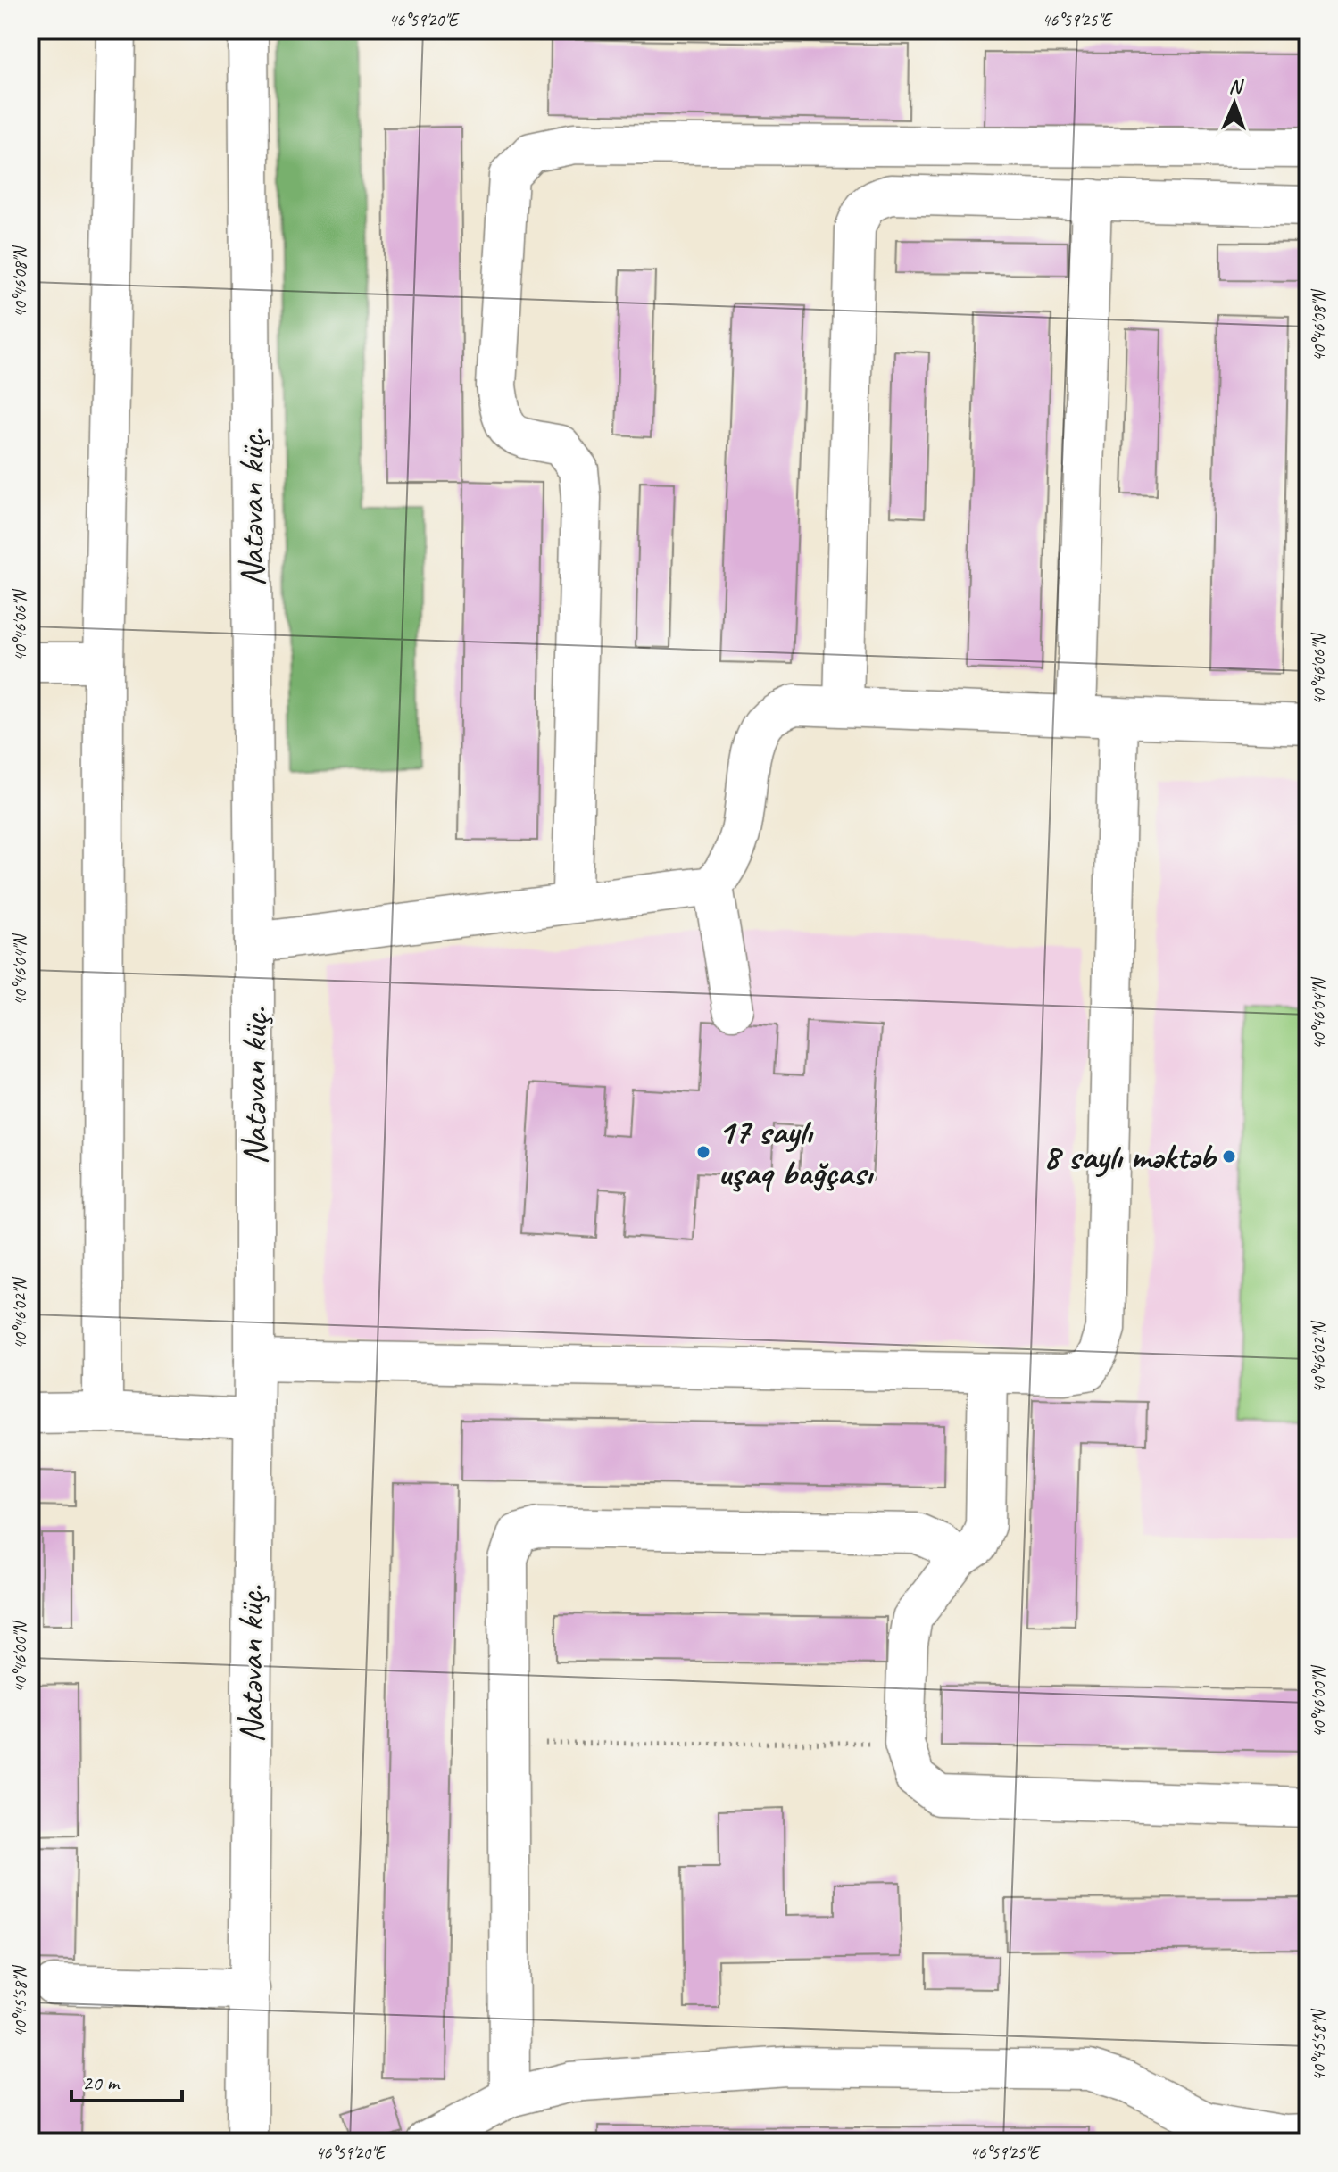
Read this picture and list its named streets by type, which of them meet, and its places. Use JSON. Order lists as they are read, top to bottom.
{
  "streets": {
    "street": ["Natəvan küç."]
  },
  "places": ["17 saylı uşaq bağçası", "8 saylı məktəb"],
  "scale_bar": "20 m",
  "north": "top",
  "coordinates": [
    "46°59'20\"E",
    "46°59'25\"E",
    "40°46'08\"N",
    "40°46'06\"N",
    "40°46'04\"N",
    "40°46'02\"N",
    "40°46'00\"N",
    "40°45'58\"N"
  ]
}
